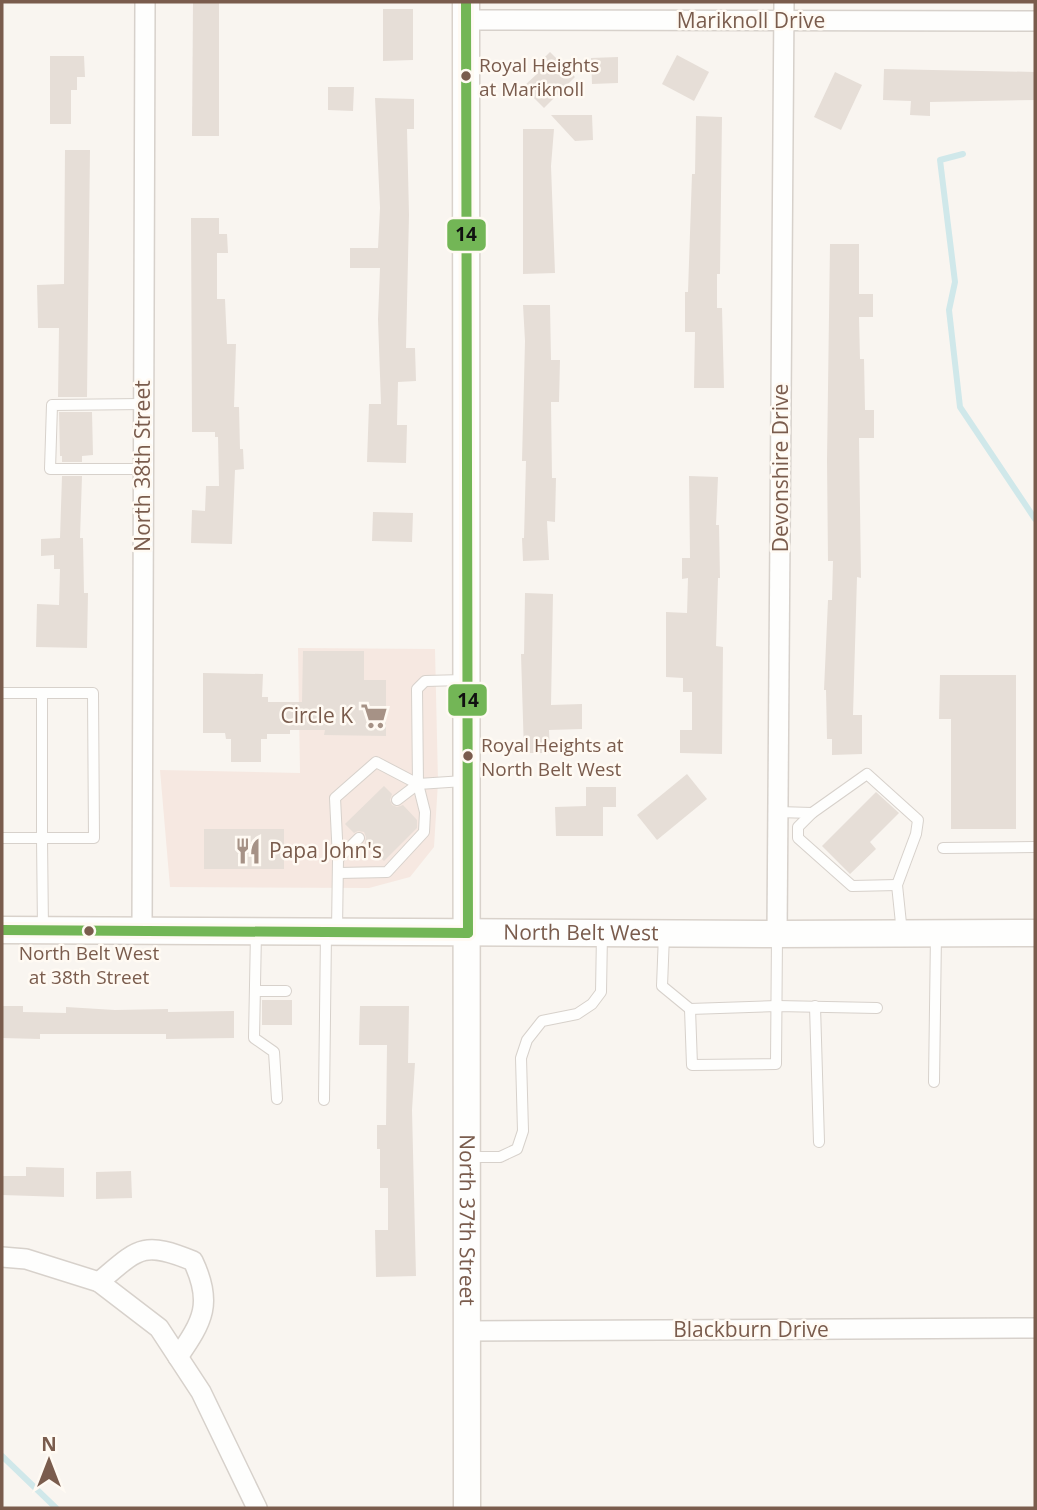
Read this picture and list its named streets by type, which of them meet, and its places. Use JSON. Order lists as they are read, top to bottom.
{
  "streets": {
    "street": [
      "Mariknoll Drive",
      "North 38th Street",
      "Devonshire Drive",
      "North Belt West",
      "North 37th Street",
      "Blackburn Drive"
    ]
  },
  "crossings": [
    ["Mariknoll Drive", "Devonshire Drive"],
    ["Mariknoll Drive", "North 37th Street"],
    ["North 38th Street", "North Belt West"],
    ["Devonshire Drive", "North Belt West"],
    ["North Belt West", "North 37th Street"],
    ["North 37th Street", "Blackburn Drive"]
  ],
  "places": {
    "other": ["Royal Heights at Mariknoll", "Royal Heights at North Belt West", "North Belt West at 38th Street"],
    "supermarket": ["Circle K"],
    "restaurant": ["Papa John's"]
  },
  "lines": ["transit line 14"],
  "north": "top"
}
